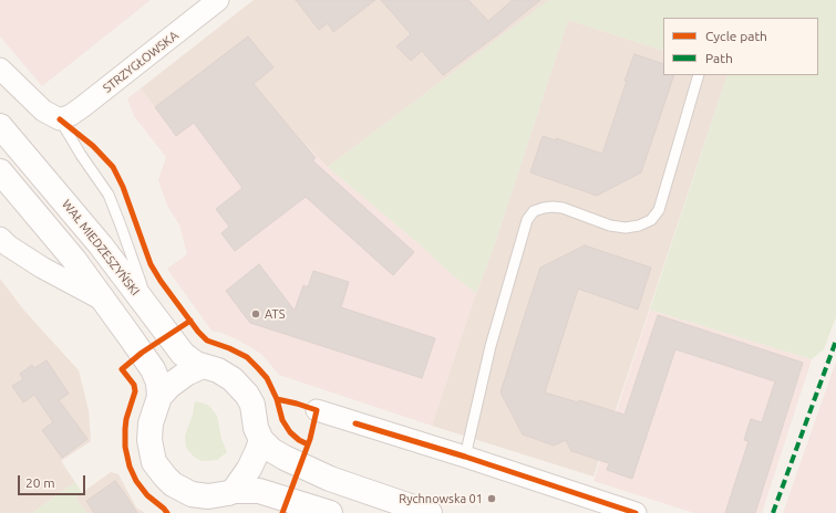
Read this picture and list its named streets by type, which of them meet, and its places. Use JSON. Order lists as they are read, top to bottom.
{
  "streets": {
    "main road": ["WAŁ MIEDZESZYŃSKI"],
    "street": ["STRZYGŁOWSKA"]
  },
  "places": ["ATS", "Rychnowska 01"],
  "legend": ["Cycle path", "Path"],
  "scale_bar": "20 m"
}
